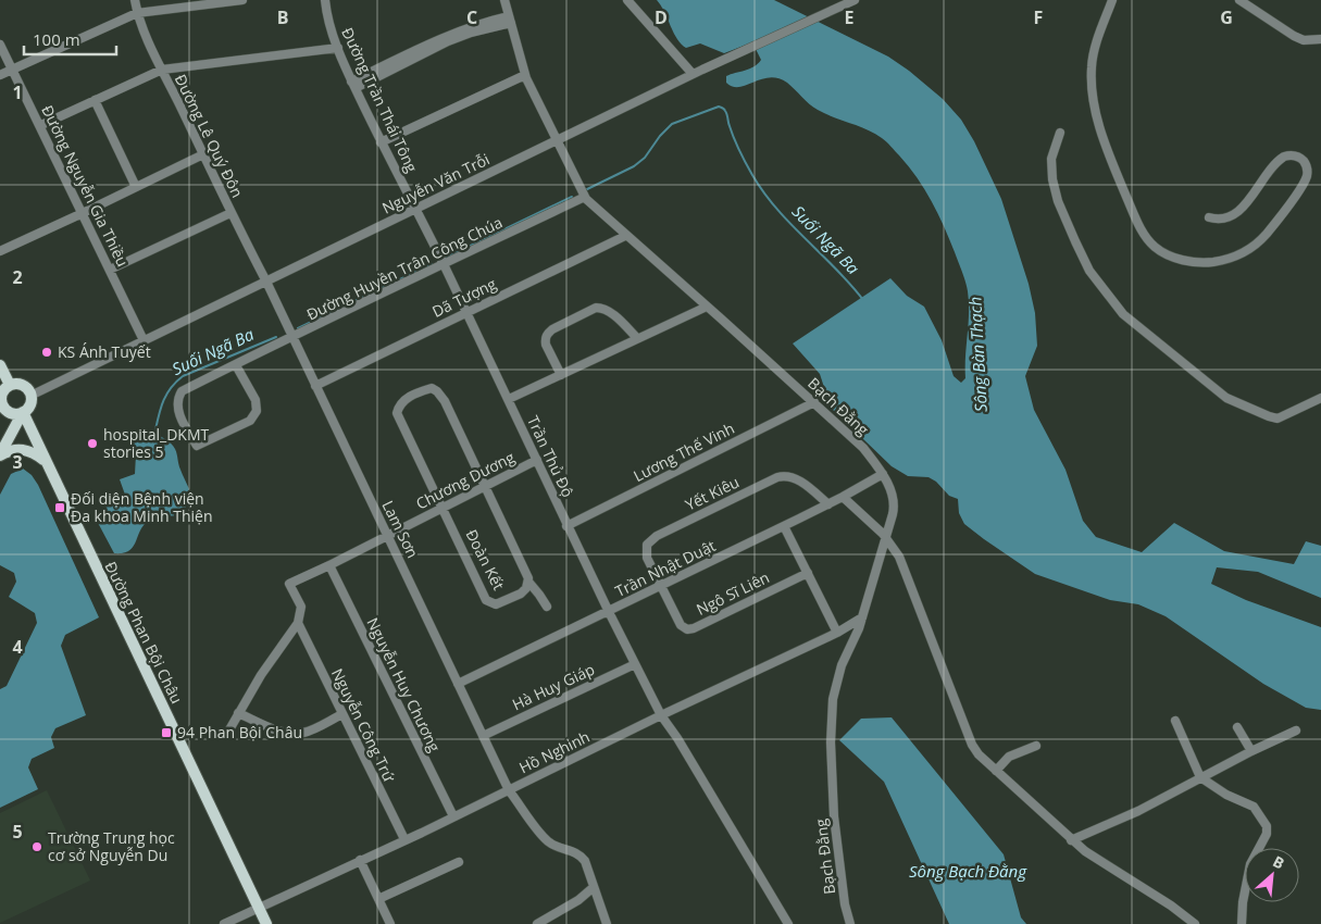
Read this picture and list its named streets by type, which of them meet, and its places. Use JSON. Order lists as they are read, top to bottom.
{
  "streets": {
    "main road": ["Đường Phan Bội Châu"],
    "street": [
      "Đường Trần Thái Tông",
      "Đường Lê Quý Đôn",
      "Nguyễn Văn Trỗi",
      "Đường Nguyễn Gia Thiều",
      "Đường Huyền Trân Công Chúa",
      "Dã Tượng",
      "Bạch Đằng",
      "Lương Thế Vinh",
      "Trần Thủ Độ",
      "Chương Dương",
      "Yết Kiêu",
      "Lam Sơn",
      "Đoàn Kết",
      "Trần Nhật Duật",
      "Ngô Sĩ Liên",
      "Nguyễn Huy Chương",
      "Hà Huy Giáp",
      "Nguyễn Công Trứ",
      "Hồ Nghinh"
    ]
  },
  "crossings": [
    ["Đường Trần Thái Tông", "Nguyễn Văn Trỗi"],
    ["Đường Trần Thái Tông", "Trần Thủ Độ"],
    ["Đường Lê Quý Đôn", "Nguyễn Văn Trỗi"],
    ["Đường Lê Quý Đôn", "Lam Sơn"],
    ["Nguyễn Văn Trỗi", "Đường Nguyễn Gia Thiều"],
    ["Nguyễn Văn Trỗi", "Bạch Đằng"],
    ["Nguyễn Văn Trỗi", "Trần Thủ Độ"],
    ["Nguyễn Văn Trỗi", "Lam Sơn"],
    ["Nguyễn Văn Trỗi", "Đường Phan Bội Châu"],
    ["Đường Huyền Trân Công Chúa", "Bạch Đằng"],
    ["Đường Huyền Trân Công Chúa", "Trần Thủ Độ"],
    ["Đường Huyền Trân Công Chúa", "Lam Sơn"],
    ["Dã Tượng", "Bạch Đằng"],
    ["Dã Tượng", "Trần Thủ Độ"],
    ["Dã Tượng", "Lam Sơn"],
    ["Bạch Đằng", "Lương Thế Vinh"],
    ["Bạch Đằng", "Trần Nhật Duật"],
    ["Bạch Đằng", "Hồ Nghinh"],
    ["Lương Thế Vinh", "Trần Thủ Độ"],
    ["Trần Thủ Độ", "Chương Dương"],
    ["Trần Thủ Độ", "Trần Nhật Duật"],
    ["Trần Thủ Độ", "Hà Huy Giáp"],
    ["Trần Thủ Độ", "Hồ Nghinh"],
    ["Chương Dương", "Lam Sơn"],
    ["Chương Dương", "Đoàn Kết"],
    ["Chương Dương", "Nguyễn Huy Chương"],
    ["Chương Dương", "Nguyễn Công Trứ"],
    ["Yết Kiêu", "Trần Nhật Duật"],
    ["Yết Kiêu", "Ngô Sĩ Liên"],
    ["Lam Sơn", "Trần Nhật Duật"],
    ["Lam Sơn", "Hà Huy Giáp"],
    ["Lam Sơn", "Hồ Nghinh"],
    ["Trần Nhật Duật", "Ngô Sĩ Liên"],
    ["Đường Phan Bội Châu", "Hồ Nghinh"],
    ["Nguyễn Huy Chương", "Hồ Nghinh"],
    ["Nguyễn Công Trứ", "Hồ Nghinh"]
  ],
  "water": ["Suối Ngã Ba", "Sông Bàn Thạch", "Sông Bạch Đằng"],
  "places": {
    "other": ["KS Ánh Tuyết", "hospital_DKMT stories 5", "Trường Trung học cơ sở Nguyễn Du"],
    "transit": ["Đối diện Bệnh viện Đa khoa Minh Thiện", "94 Phan Bội Châu"]
  },
  "scale_bar": "100 m",
  "north": "top right",
  "grid": {
    "columns": [
      "B",
      "C",
      "D",
      "E",
      "F",
      "G"
    ],
    "rows": [
      "1",
      "2",
      "3",
      "4",
      "5"
    ]
  }
}
